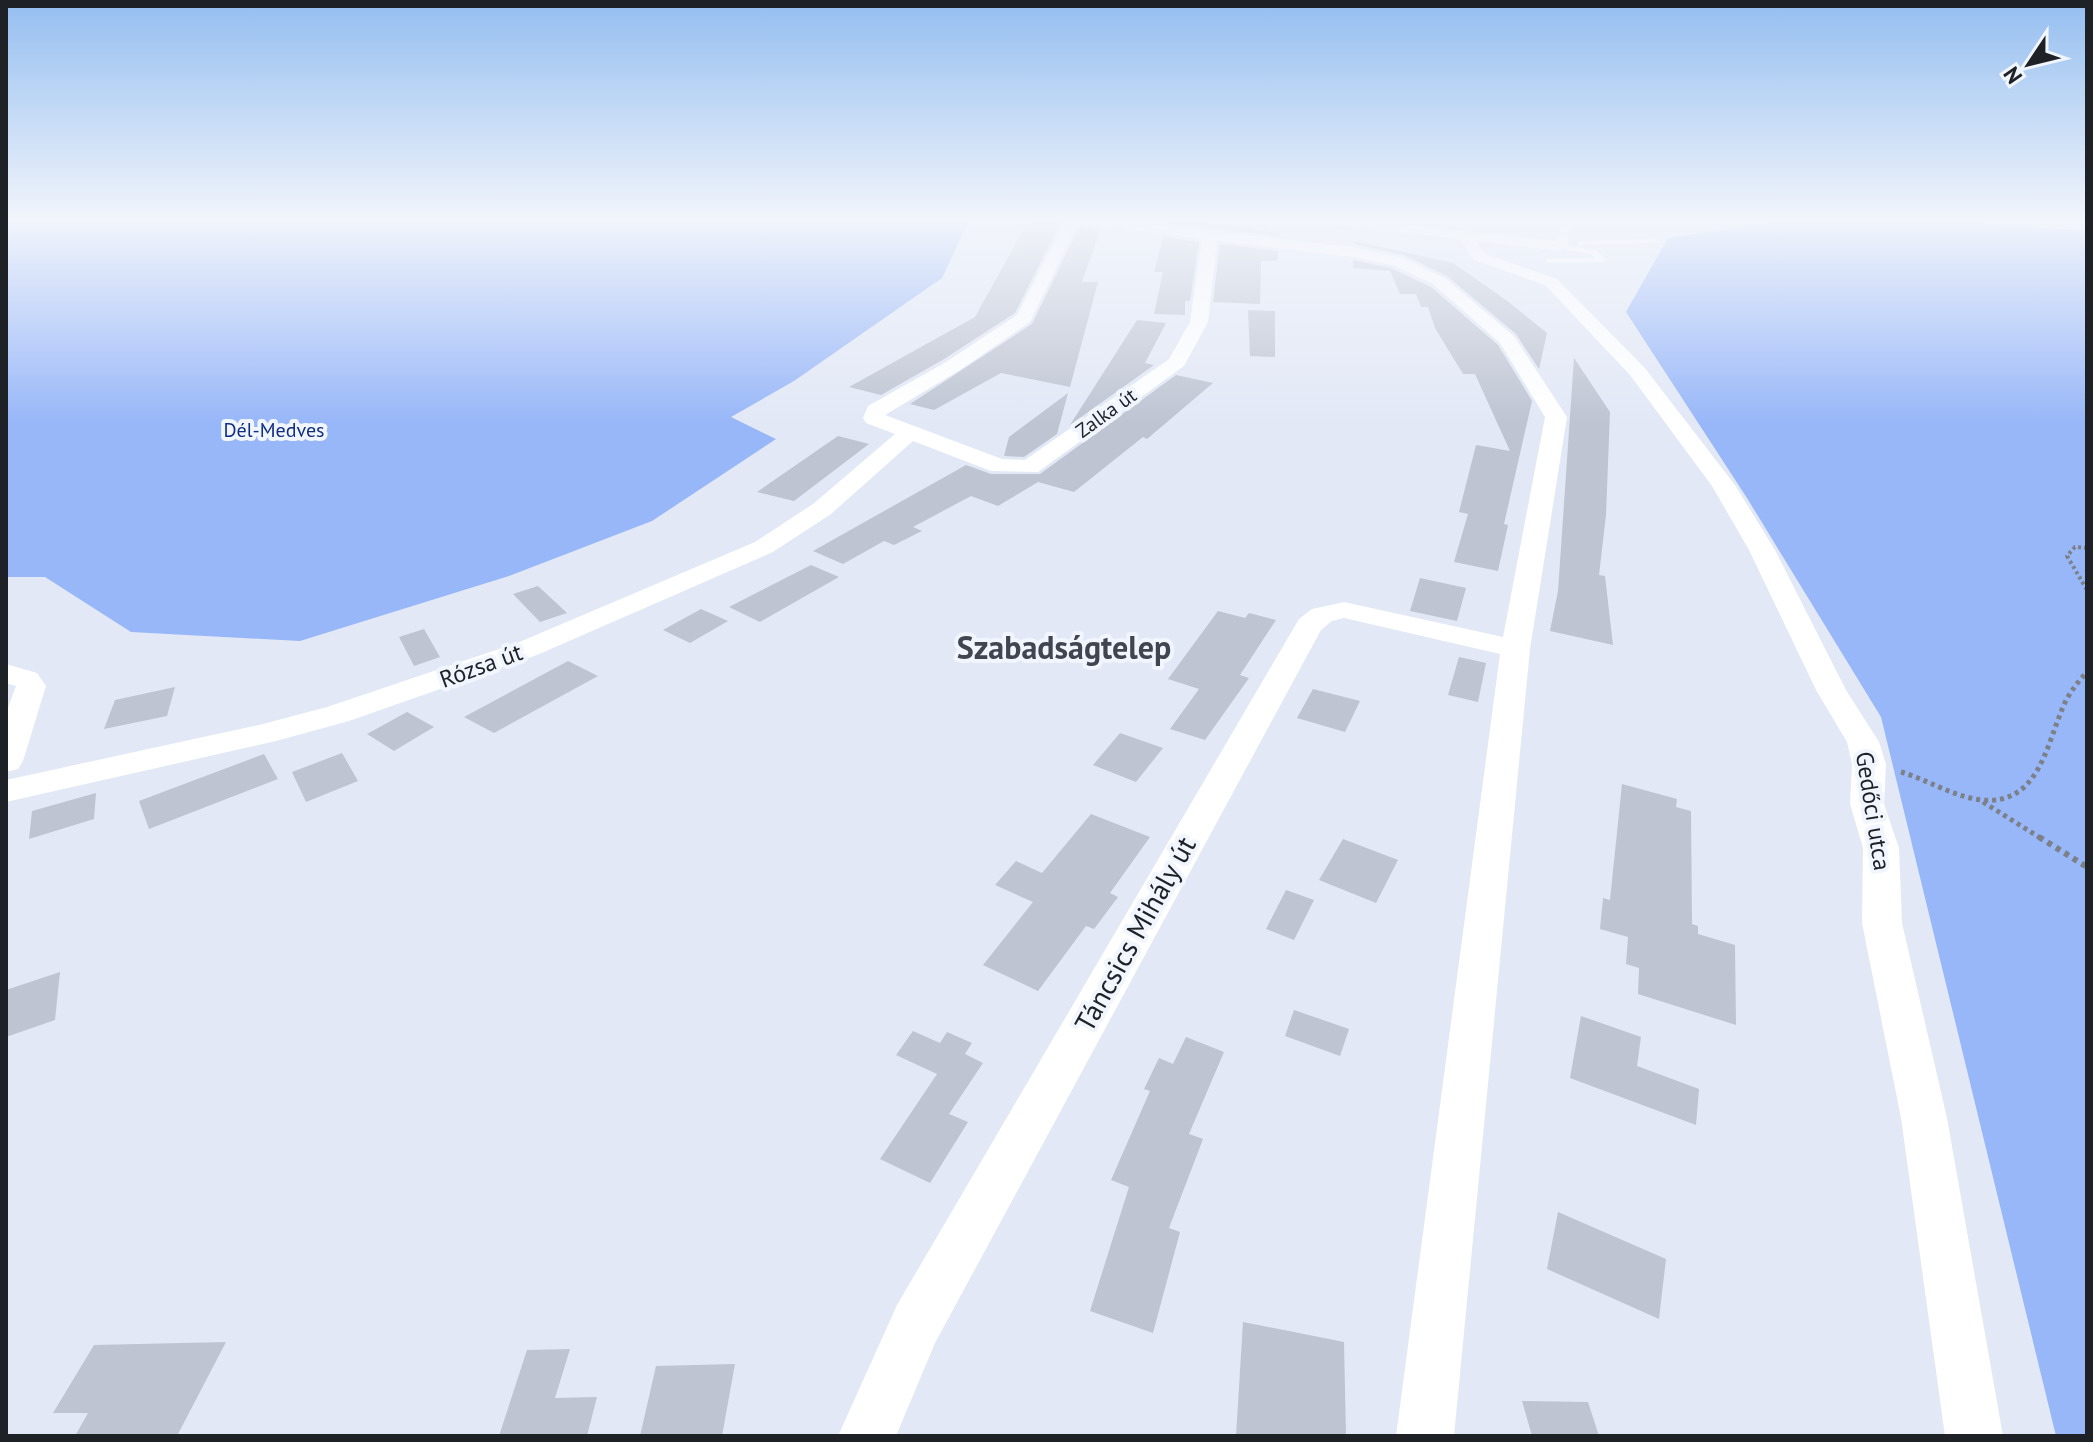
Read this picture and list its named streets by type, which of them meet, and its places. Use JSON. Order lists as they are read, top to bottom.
{
  "streets": {
    "street": [
      "Zalka út",
      "Rózsa út",
      "Gedőci utca",
      "Táncsics Mihály út"
    ]
  },
  "crossings": [
    ["Zalka út", "Rózsa út"]
  ],
  "districts": ["Szabadságtelep"],
  "parks": ["Dél-Medves"],
  "north": "bottom left"
}
